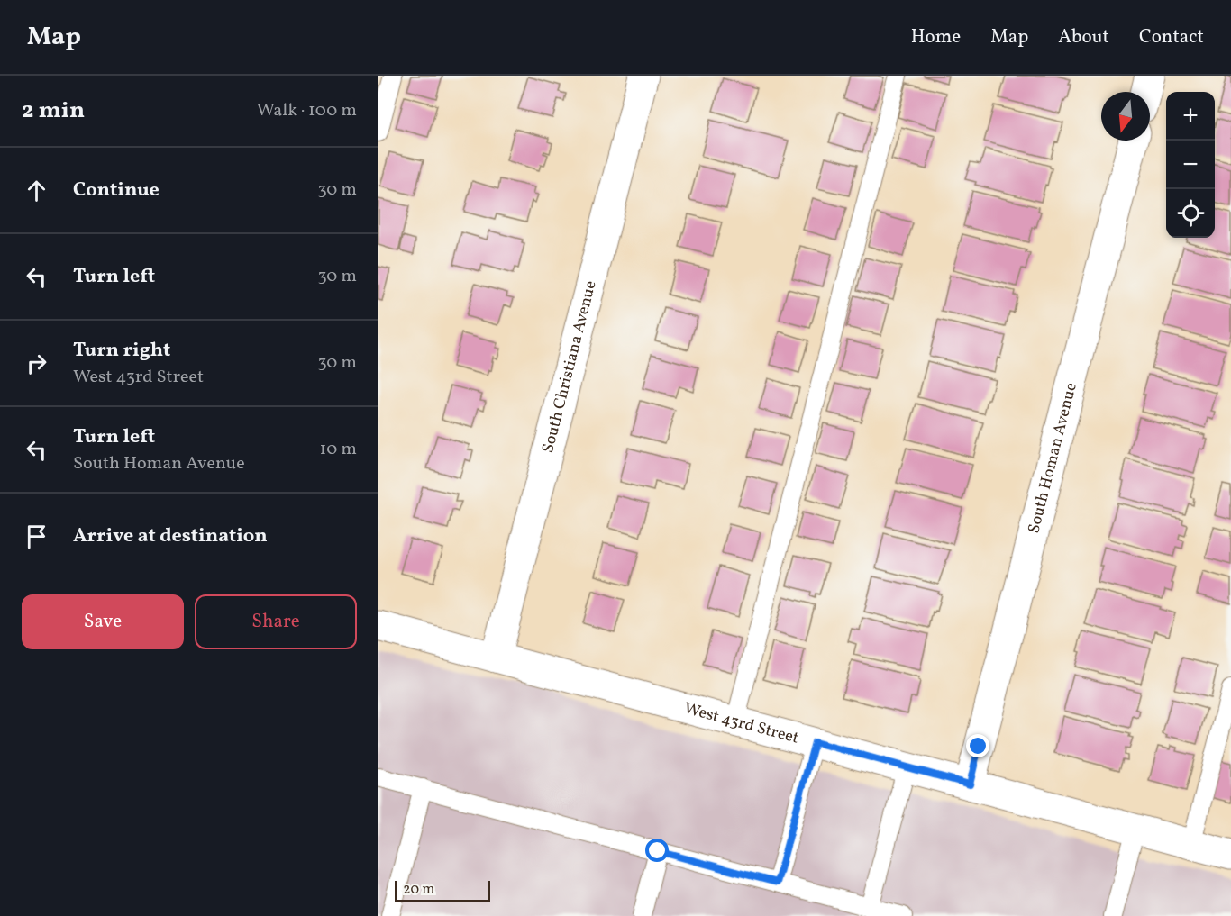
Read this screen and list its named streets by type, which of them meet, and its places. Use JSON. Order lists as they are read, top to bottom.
{
  "streets": {
    "street": ["South Christiana Avenue", "South Homan Avenue", "West 43rd Street"]
  },
  "crossings": [
    ["South Christiana Avenue", "West 43rd Street"],
    ["South Homan Avenue", "West 43rd Street"]
  ],
  "scale_bar": "20 m",
  "north": "bottom",
  "page": {
    "header": "Map",
    "nav": [
      "Home",
      "Map",
      "About",
      "Contact"
    ],
    "heading": ["2 min", "Walk · 100 m"],
    "map_buttons": ["+", "−"],
    "list": [
      ["Continue", "30 m"],
      ["Turn left", "30 m"],
      ["Turn right", "West 43rd Street", "30 m"],
      ["Turn left", "South Homan Avenue", "10 m"],
      "Arrive at destination"
    ],
    "buttons": ["Save", "Share"],
    "scale": "20 m"
  }
}
